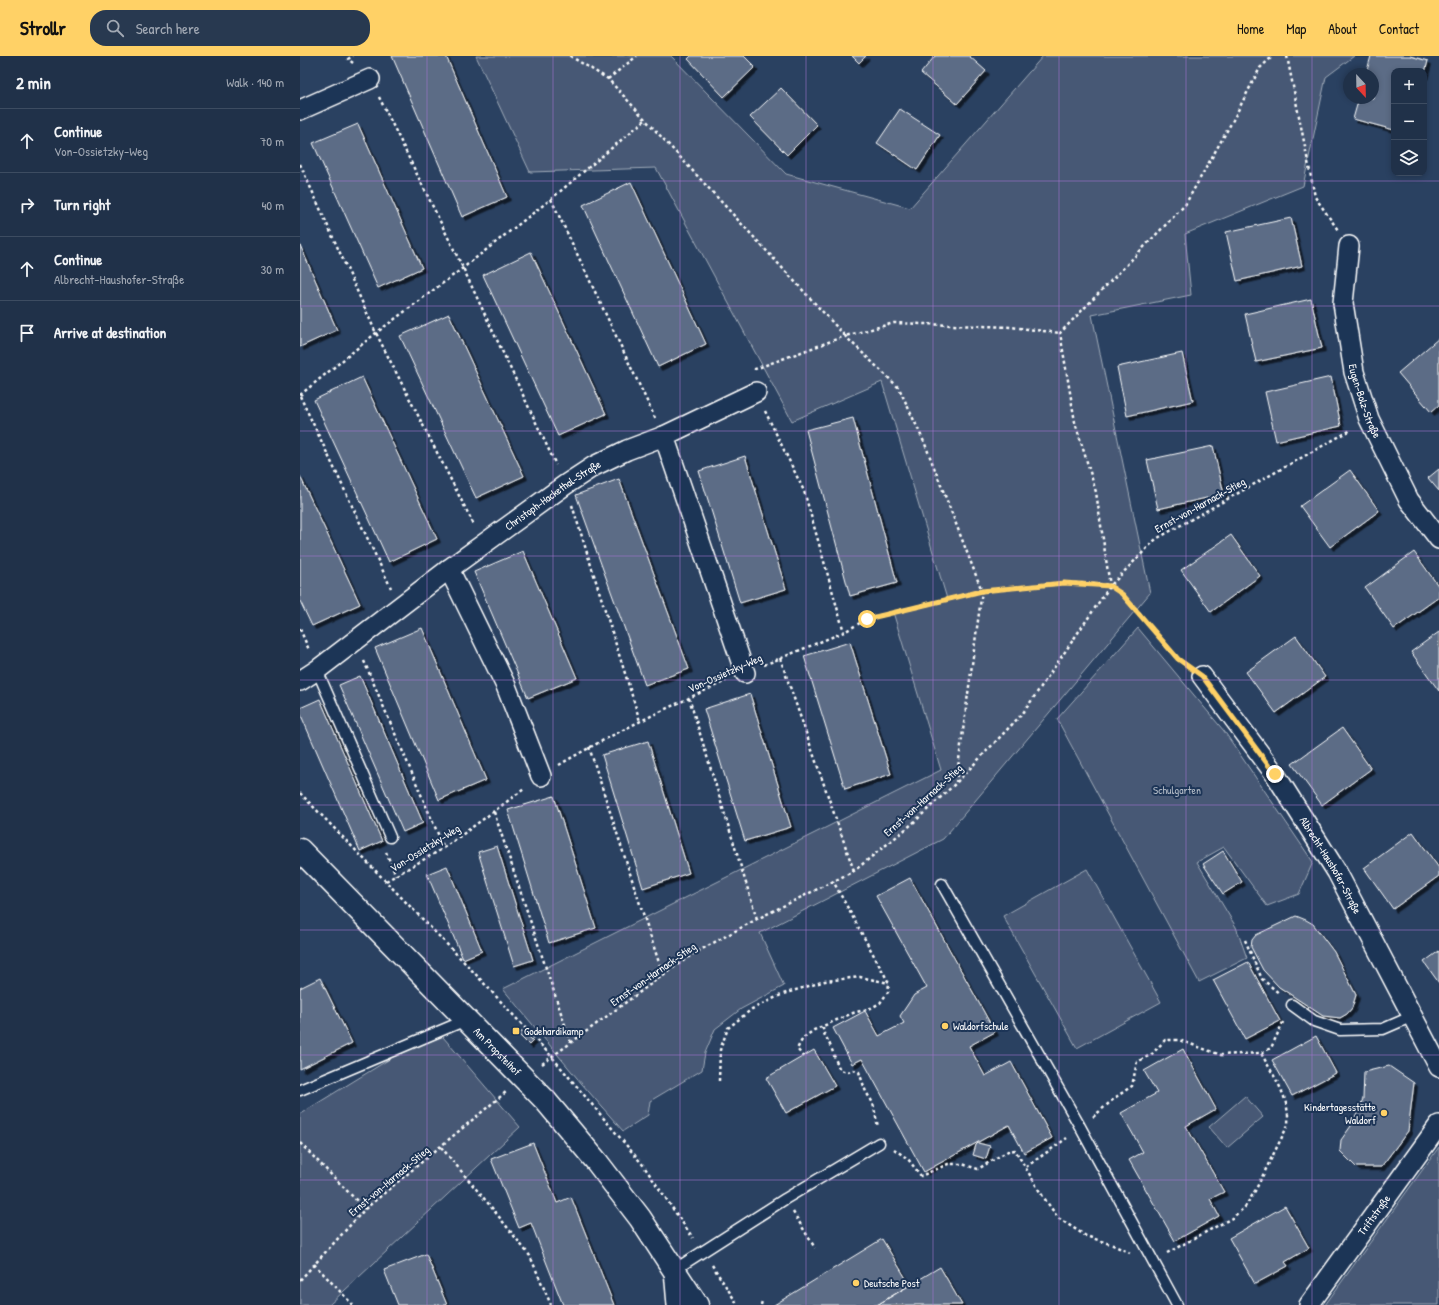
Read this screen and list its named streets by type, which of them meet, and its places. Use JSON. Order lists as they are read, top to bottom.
{
  "streets": {
    "street": [
      "Eugen-Bolz-Straße",
      "Christoph-Hackethal-Straße",
      "Albrecht-Haushofer-Straße",
      "Am Propsteihof",
      "Triftstraße"
    ],
    "path": ["Ernst-von-Harnack-Stieg", "Von-Ossietzky-Weg"]
  },
  "crossings": [
    ["Eugen-Bolz-Straße", "Ernst-von-Harnack-Stieg"],
    ["Ernst-von-Harnack-Stieg", "Von-Ossietzky-Weg"],
    ["Ernst-von-Harnack-Stieg", "Am Propsteihof"]
  ],
  "parks": ["Schulgarten"],
  "places": {
    "other": ["Waldorfschule", "Kindertagesstätte Waldorf", "Deutsche Post"],
    "transit": ["Godehardikamp"]
  },
  "north": "bottom",
  "page": {
    "header": "Strollr",
    "search": "Search here",
    "nav": [
      "Home",
      "Map",
      "About",
      "Contact"
    ],
    "heading": ["2 min", "Walk · 140 m"],
    "map_buttons": ["+", "−"],
    "list": [
      ["Continue", "Von-Ossietzky-Weg", "70 m"],
      ["Turn right", "40 m"],
      ["Continue", "Albrecht-Haushofer-Straße", "30 m"],
      "Arrive at destination"
    ]
  }
}
